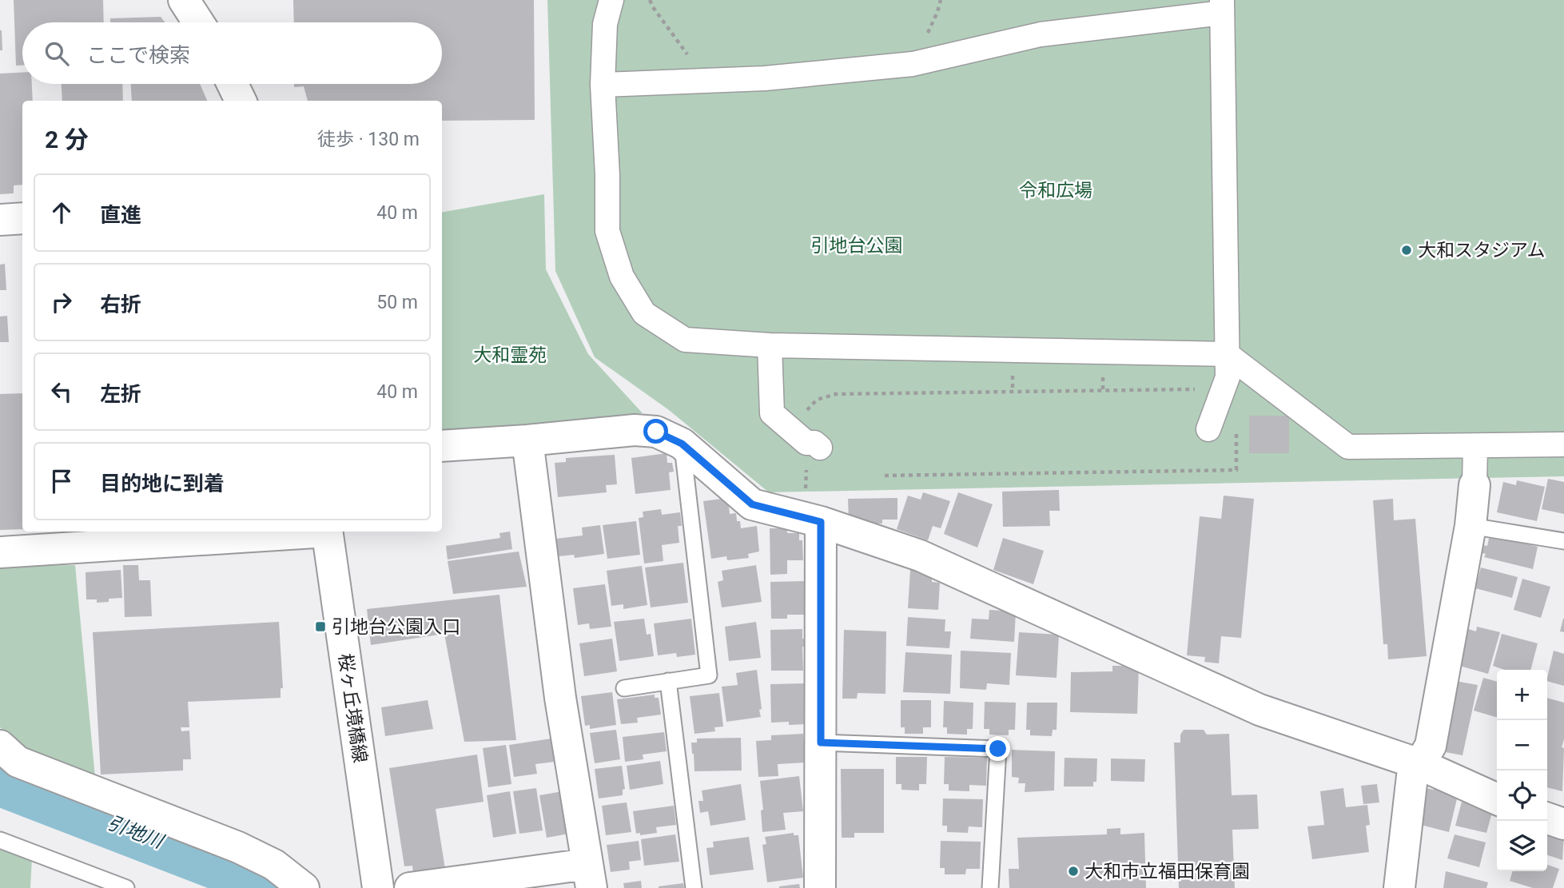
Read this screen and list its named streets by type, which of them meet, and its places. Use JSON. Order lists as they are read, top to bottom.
{
  "streets": {
    "street": ["桜ヶ丘境橋線"]
  },
  "water": ["引地川"],
  "parks": ["令和広場", "引地台公園", "大和霊苑"],
  "places": {
    "other": ["大和スタジアム", "大和市立福田保育園"],
    "transit": ["引地台公園入口"]
  },
  "page": {
    "search": "ここで検索",
    "heading": ["2 分", "徒歩 · 130 m"],
    "list": [
      ["直進", "40 m"],
      ["右折", "50 m"],
      ["左折", "40 m"],
      "目的地に到着"
    ],
    "map_buttons": ["+", "−"]
  }
}
